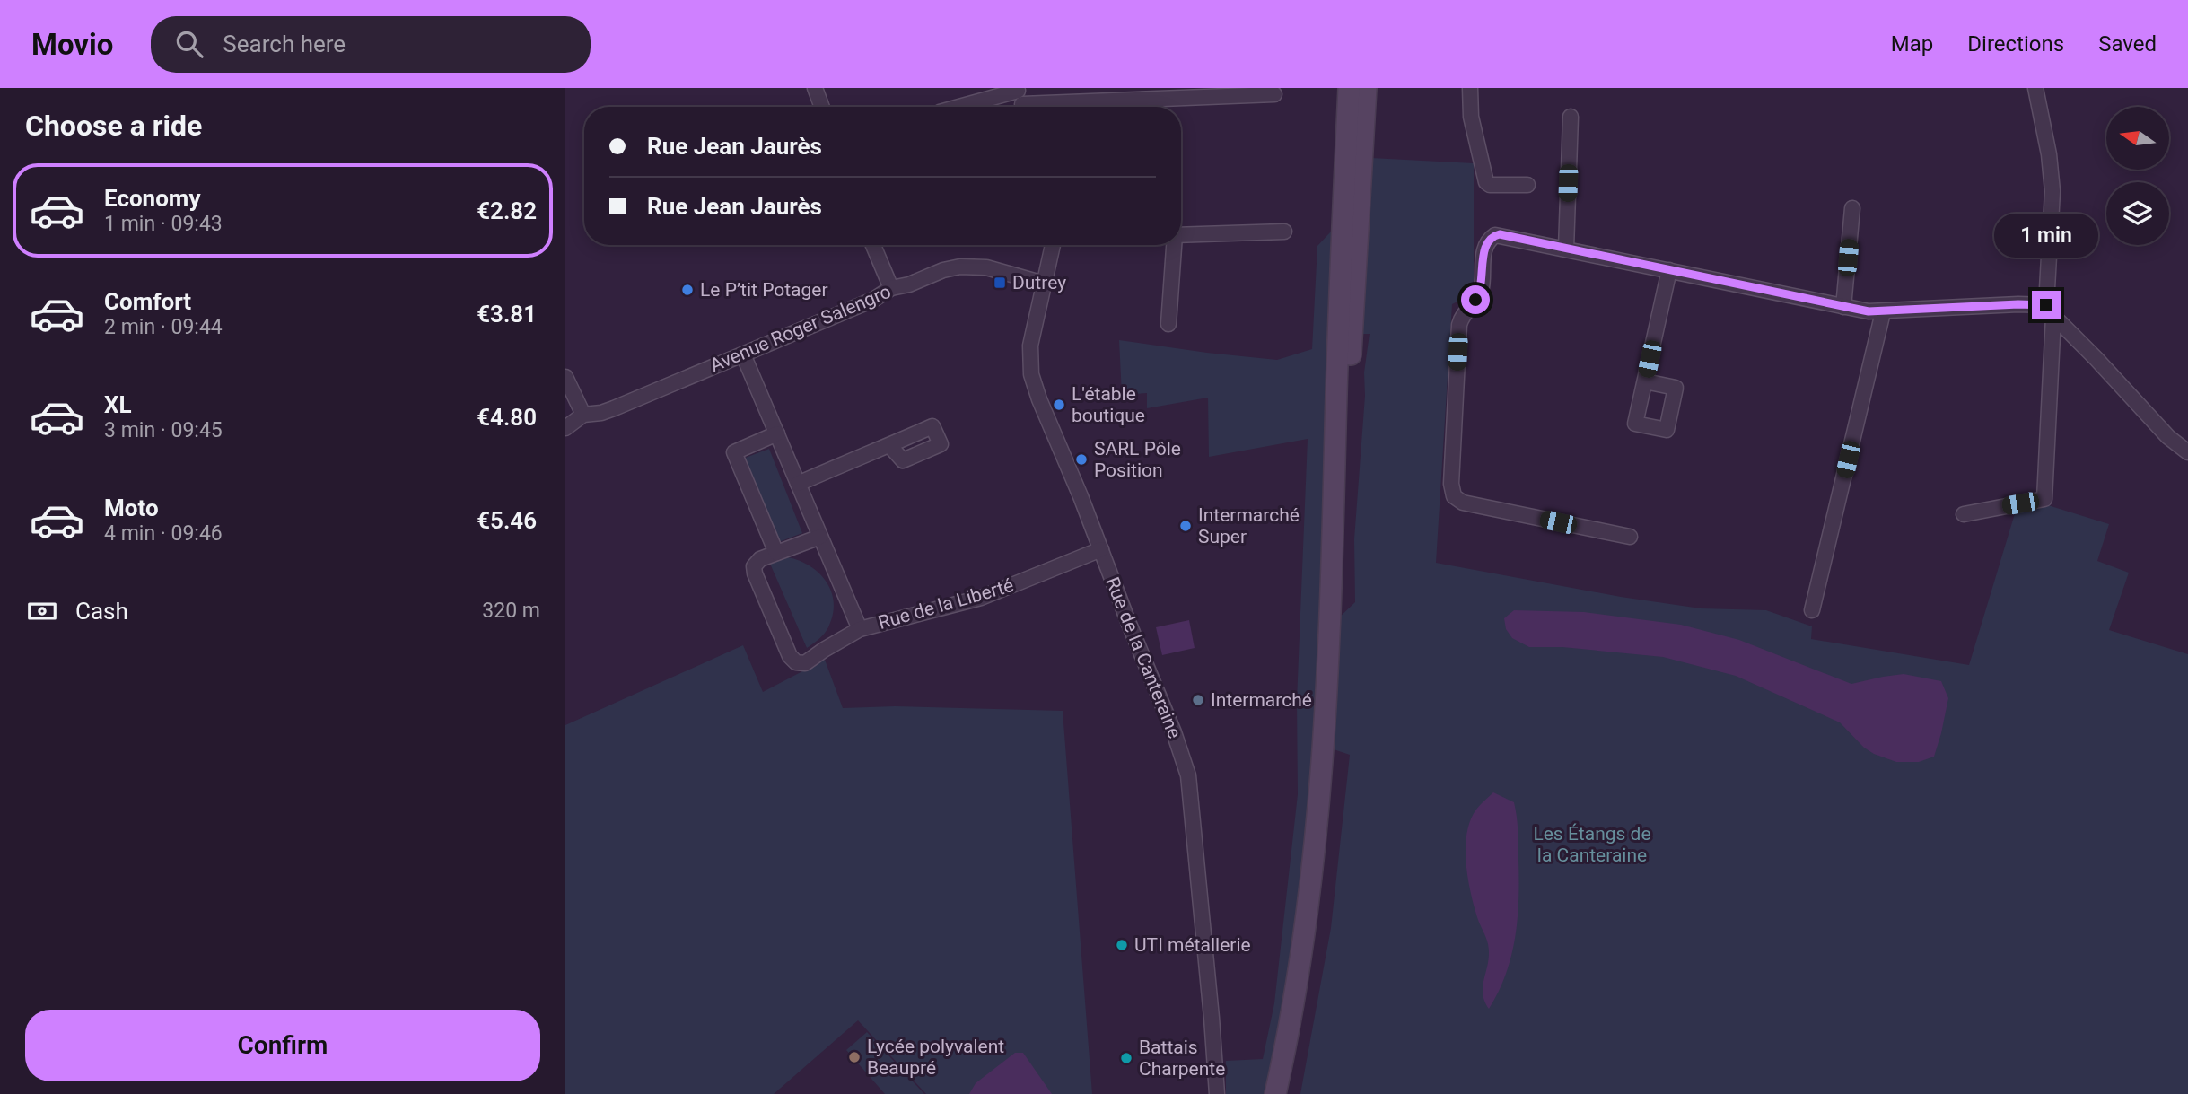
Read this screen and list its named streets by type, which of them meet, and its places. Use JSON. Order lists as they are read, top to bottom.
{
  "streets": {
    "street": ["Avenue Roger Salengro", "Rue de la Liberté", "Rue de la Canteraine"]
  },
  "crossings": [
    ["Avenue Roger Salengro", "Rue de la Canteraine"],
    ["Rue de la Liberté", "Rue de la Canteraine"]
  ],
  "parks": ["Les Étangs de la Canteraine"],
  "places": {
    "transit": ["Dutrey"],
    "other": [
      "Le P’tit Potager",
      "L'étable boutique",
      "SARL Pôle Position",
      "Intermarché Super",
      "Intermarché",
      "UTI métallerie",
      "Lycée polyvalent Beaupré",
      "Battais Charpente"
    ]
  },
  "north": "left",
  "page": {
    "header": "Movio",
    "search": "Search here",
    "nav": ["Map", "Directions", "Saved"],
    "heading": "Choose a ride",
    "banner": ["Rue Jean Jaurès", "Rue Jean Jaurès"],
    "list": [
      {
        "name": "Economy",
        "note": "1 min · 09:43",
        "value": "€2.82"
      },
      {
        "name": "Comfort",
        "note": "2 min · 09:44",
        "value": "€3.81"
      },
      {
        "name": "XL",
        "note": "3 min · 09:45",
        "value": "€4.80"
      },
      {
        "name": "Moto",
        "note": "4 min · 09:46",
        "value": "€5.46"
      }
    ],
    "bubble": "1 min",
    "pay": ["Cash", "320 m"],
    "buttons": "Confirm"
  }
}
